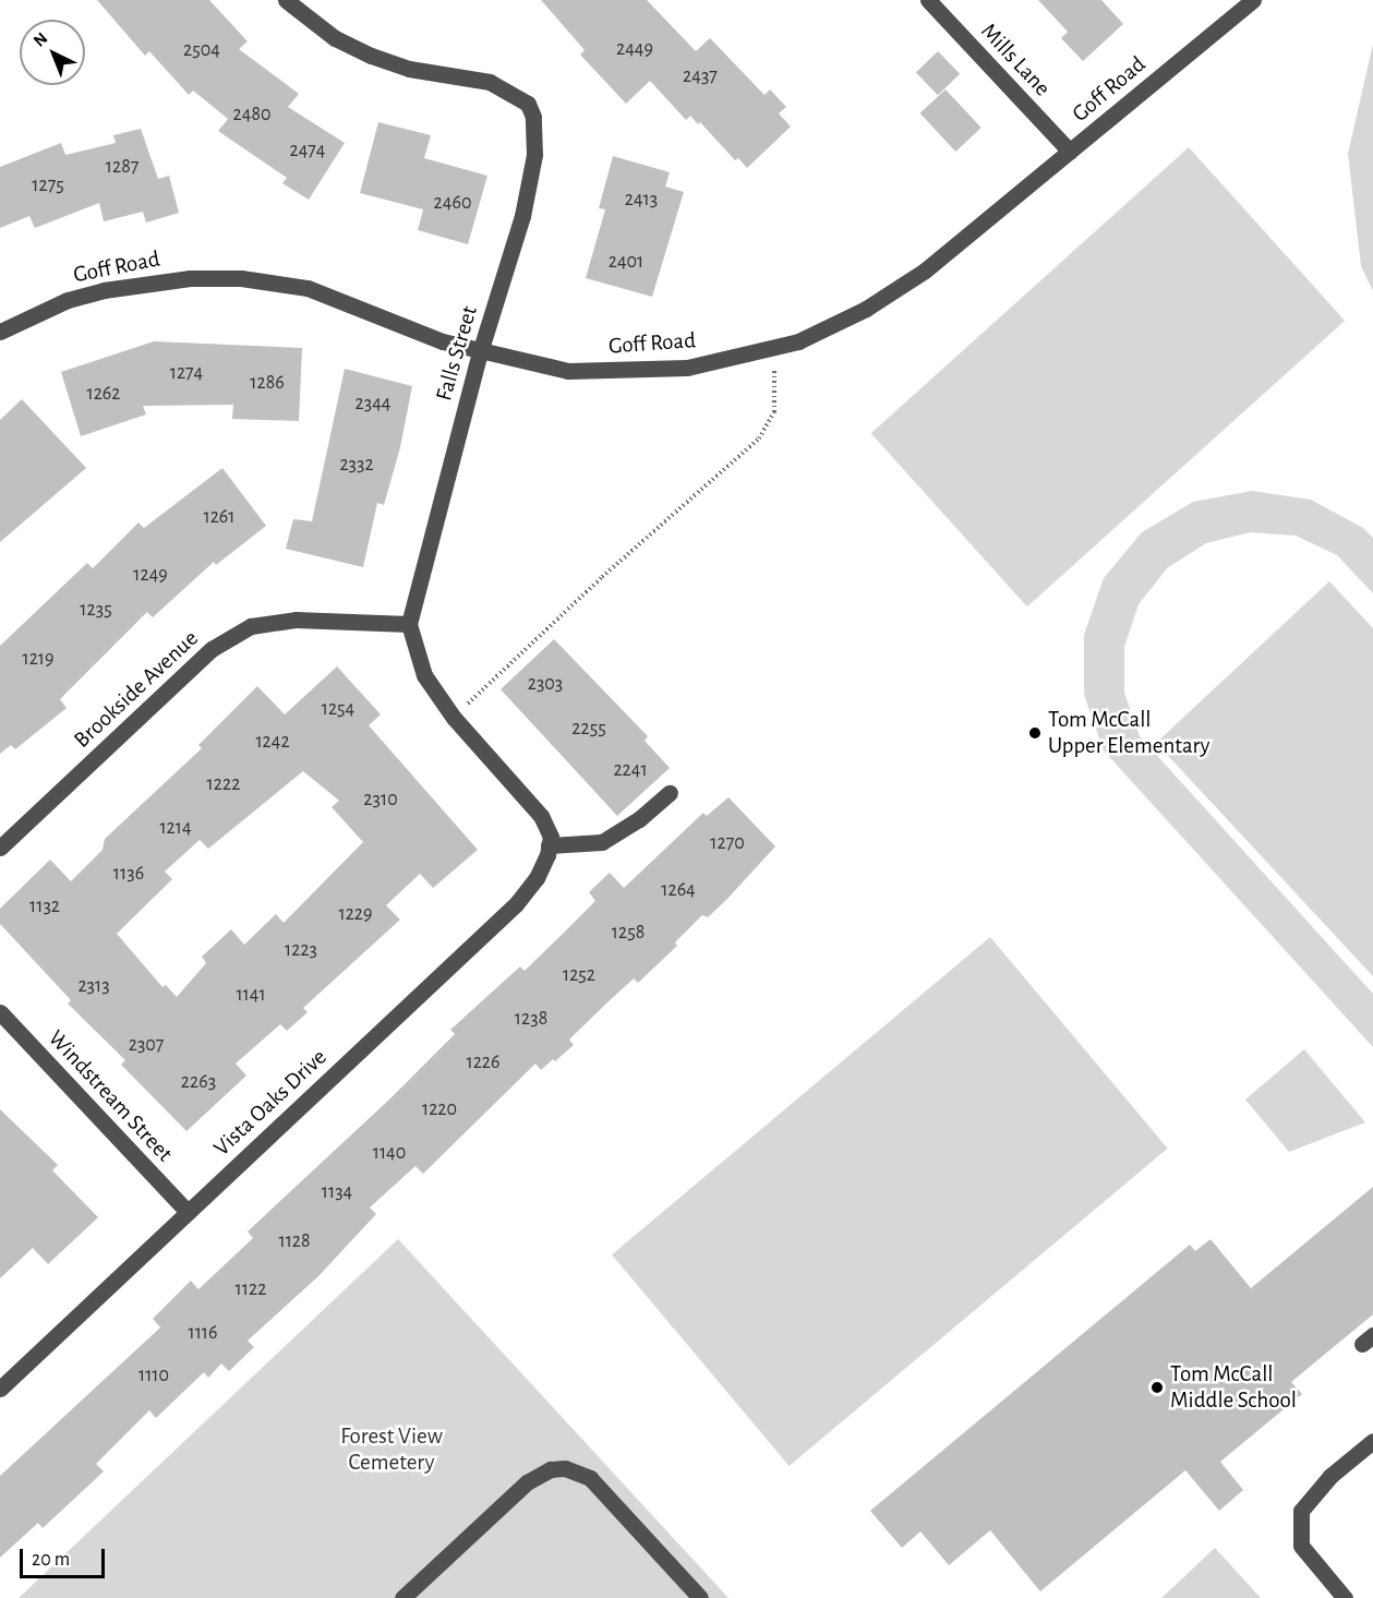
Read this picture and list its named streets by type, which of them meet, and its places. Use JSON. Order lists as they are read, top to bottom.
{
  "streets": {
    "street": [
      "Mills Lane",
      "Goff Road",
      "Falls Street",
      "Brookside Avenue",
      "Windstream Street",
      "Vista Oaks Drive"
    ]
  },
  "crossings": [
    ["Mills Lane", "Goff Road"],
    ["Goff Road", "Falls Street"],
    ["Falls Street", "Brookside Avenue"],
    ["Windstream Street", "Vista Oaks Drive"]
  ],
  "parks": ["Forest View Cemetery"],
  "places": ["Tom McCall Upper Elementary", "Tom McCall Middle School"],
  "house_numbers": [
    "2449",
    "2504",
    "2437",
    "2480",
    "2474",
    "1287",
    "1275",
    "2413",
    "2460",
    "2401",
    "1274",
    "1286",
    "1262",
    "2344",
    "2332",
    "1261",
    "1249",
    "1235",
    "1219",
    "2303",
    "1254",
    "2255",
    "1242",
    "2241",
    "1222",
    "2310",
    "1214",
    "1270",
    "1136",
    "1264",
    "1132",
    "1229",
    "1258",
    "1223",
    "1252",
    "2313",
    "1141",
    "1238",
    "2307",
    "1226",
    "2263",
    "1220",
    "1140",
    "1134",
    "1128",
    "1122",
    "1116",
    "1110"
  ],
  "scale_bar": "20 m",
  "north": "top left"
}
